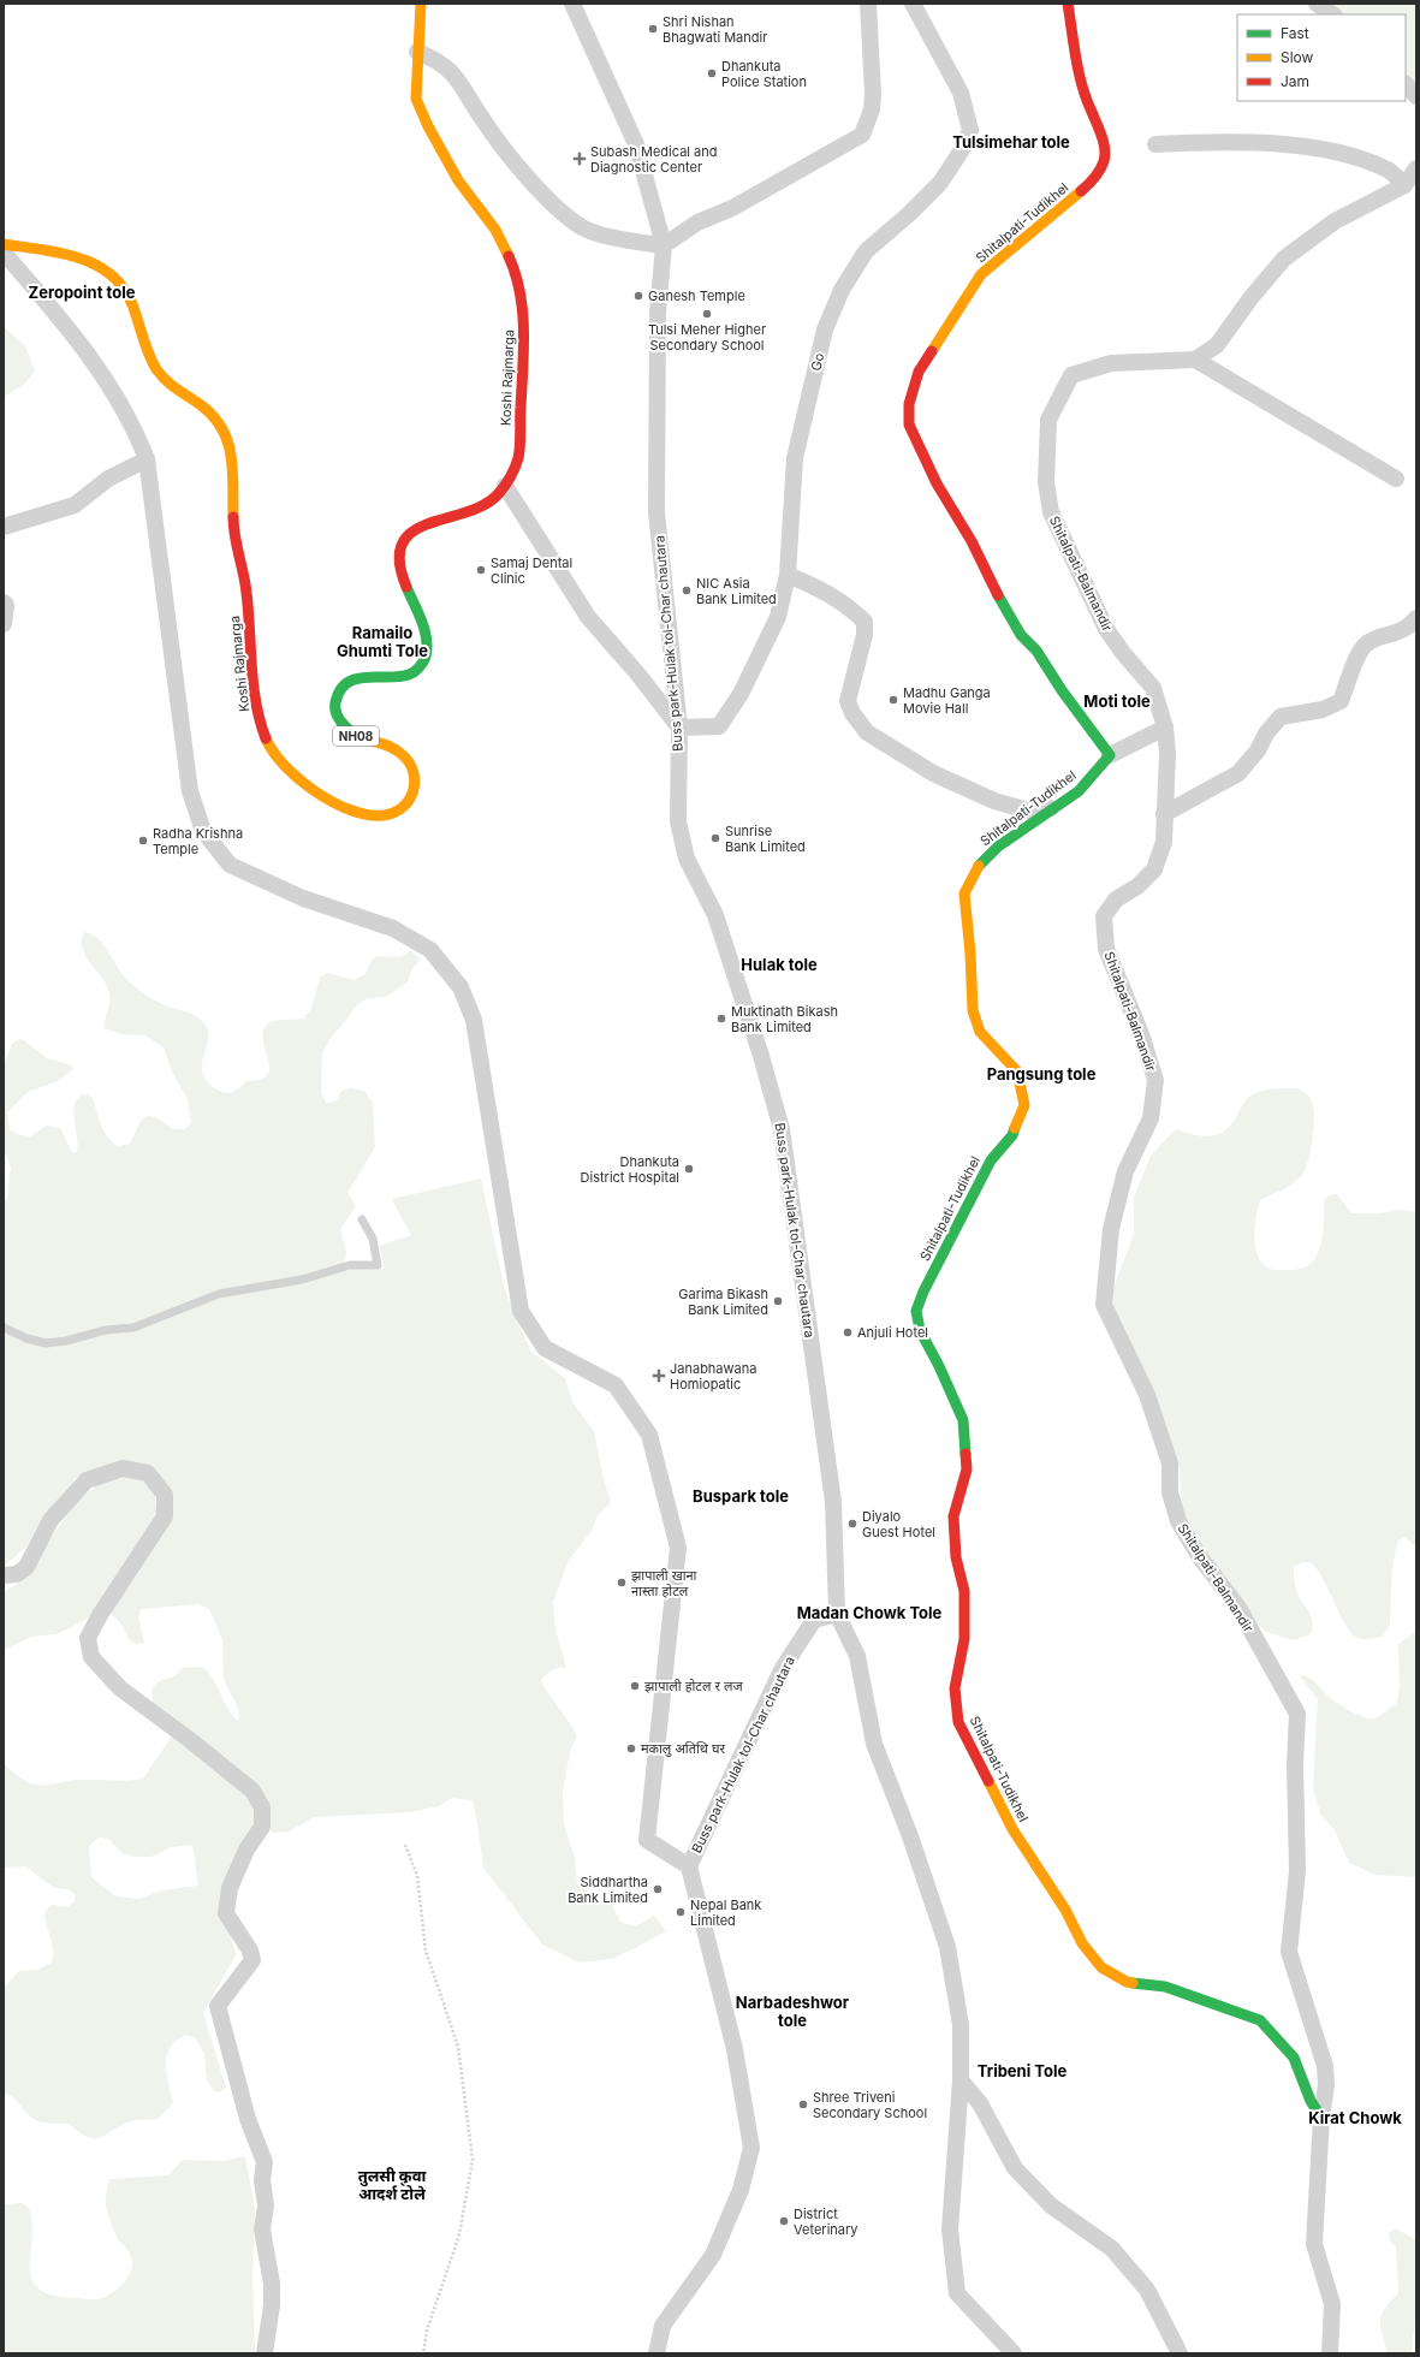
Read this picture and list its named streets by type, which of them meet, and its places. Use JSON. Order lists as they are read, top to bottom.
{
  "streets": {
    "street": [
      "Shitalpati-Tudikhel",
      "Go",
      "Koshi Rajmarga",
      "Shitalpati-Balmandir",
      "Buss park-Hulak tol-Char chautara",
      "NH08"
    ]
  },
  "crossings": [
    ["Shitalpati-Tudikhel", "Shitalpati-Balmandir"],
    ["Go", "Buss park-Hulak tol-Char chautara"]
  ],
  "districts": [
    "Tulsimehar tole",
    "Zeropoint tole",
    "Ramailo Ghumti Tole",
    "Moti tole",
    "Hulak tole",
    "Pangsung tole",
    "Buspark tole",
    "Madan Chowk Tole",
    "Narbadeshwor tole",
    "Tribeni Tole",
    "Kirat Chowk",
    "तुलसी कुवा आदर्श टोले"
  ],
  "places": {
    "other": [
      "Shri Nishan Bhagwati Mandir",
      "Dhankuta Police Station",
      "Ganesh Temple",
      "Tulsi Meher Higher Secondary School",
      "Samaj Dental Clinic",
      "NIC Asia Bank Limited",
      "Madhu Ganga Movie Hall",
      "Sunrise Bank Limited",
      "Radha Krishna Temple",
      "Muktinath Bikash Bank Limited",
      "Dhankuta District Hospital",
      "Garima Bikash Bank Limited",
      "Anjuli Hotel",
      "Diyalo Guest Hotel",
      "झापाली खाना नास्ता होटल",
      "झापाली होटल र लज",
      "मकालु अतिथि घर",
      "Siddhartha Bank Limited",
      "Nepal Bank Limited",
      "Shree Triveni Secondary School",
      "District Veterinary"
    ],
    "health": ["Subash Medical and Diagnostic Center", "Janabhawana Homiopatic"]
  },
  "legend": ["Fast", "Slow", "Jam"]
}
